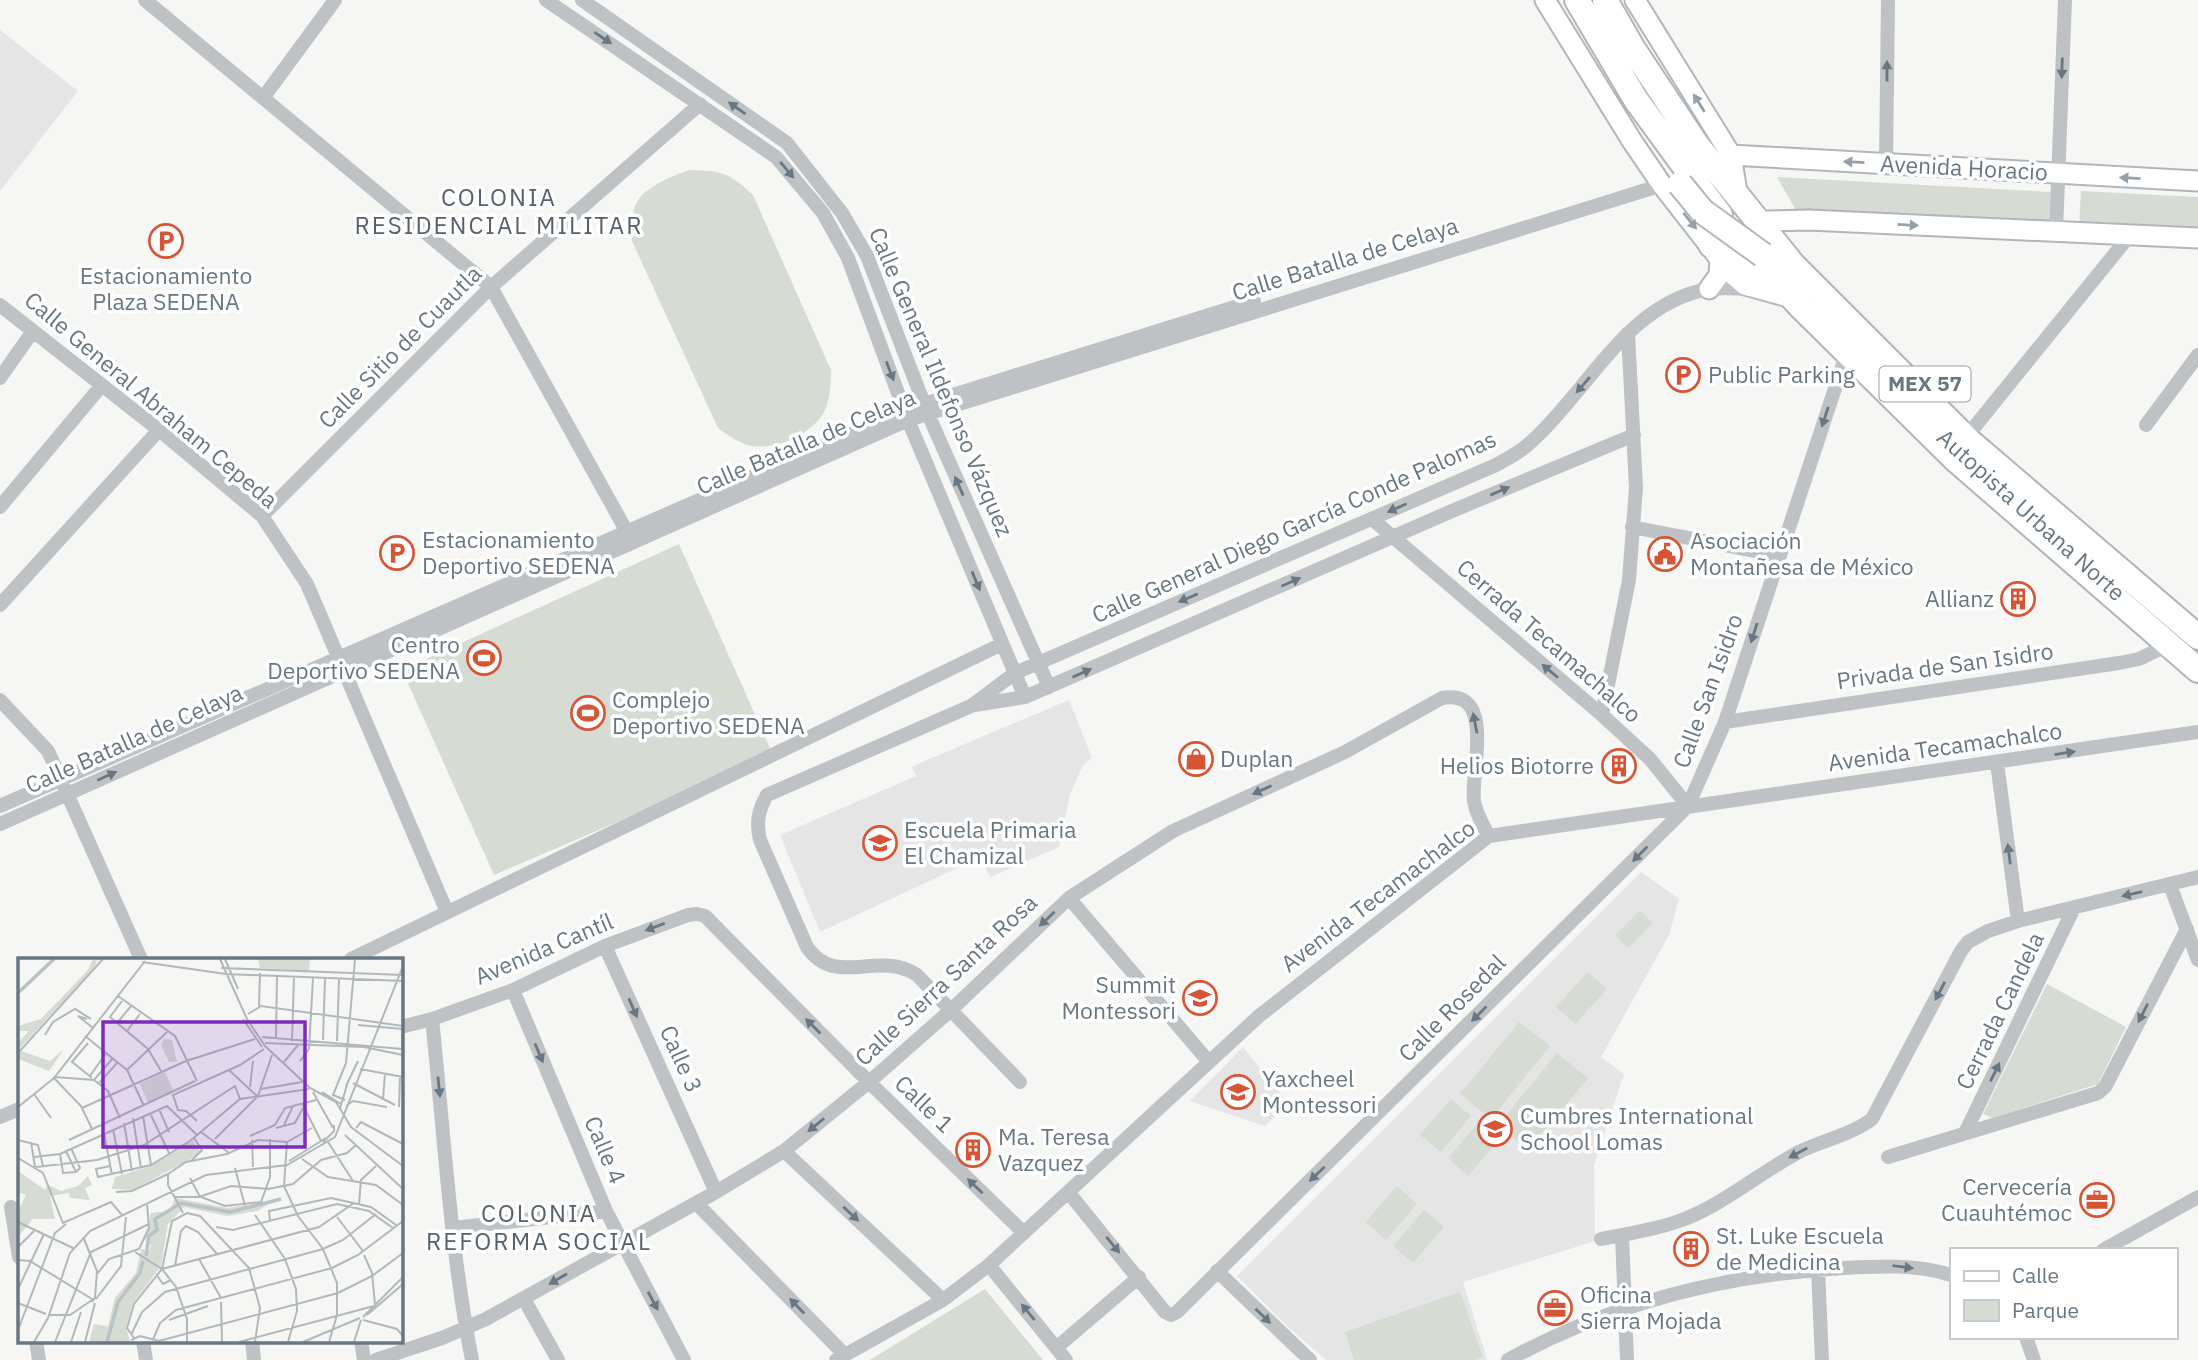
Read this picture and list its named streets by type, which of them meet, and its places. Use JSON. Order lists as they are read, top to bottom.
{
  "streets": {
    "highway": ["MEX 57", "Autopista Urbana Norte"],
    "street": [
      "Avenida Horacio",
      "Calle Batalla de Celaya",
      "Calle Sitio de Cuautla",
      "Calle General Ildefonso Vázquez",
      "Calle General Abraham Cepeda",
      "Calle General Diego García Conde Palomas",
      "Cerrada Tecamachalco",
      "Privada de San Isidro",
      "Calle San Isidro",
      "Avenida Tecamachalco",
      "Avenida Cantíl",
      "Calle Sierra Santa Rosa",
      "Calle Rosedal",
      "Cerrada Candela",
      "Calle 3",
      "Calle 1",
      "Calle 4"
    ]
  },
  "crossings": [
    ["Calle Batalla de Celaya", "Calle General Ildefonso Vázquez"],
    ["Calle Batalla de Celaya", "Calle General Abraham Cepeda"],
    ["Calle Sitio de Cuautla", "Calle General Ildefonso Vázquez"],
    ["Calle Sitio de Cuautla", "Calle General Abraham Cepeda"],
    ["Calle General Ildefonso Vázquez", "Calle General Diego García Conde Palomas"],
    ["MEX 57", "Privada de San Isidro"],
    ["MEX 57", "Calle San Isidro"],
    ["Calle General Diego García Conde Palomas", "Cerrada Tecamachalco"],
    ["Calle General Diego García Conde Palomas", "Calle Sierra Santa Rosa"],
    ["Cerrada Tecamachalco", "Calle San Isidro"],
    ["Cerrada Tecamachalco", "Avenida Tecamachalco"],
    ["Cerrada Tecamachalco", "Calle Rosedal"],
    ["Privada de San Isidro", "Calle San Isidro"],
    ["Calle San Isidro", "Avenida Tecamachalco"],
    ["Calle San Isidro", "Calle Rosedal"],
    ["Avenida Tecamachalco", "Calle Sierra Santa Rosa"],
    ["Avenida Tecamachalco", "Calle Rosedal"],
    ["Avenida Tecamachalco", "Calle 1"],
    ["Avenida Cantíl", "Calle 3"],
    ["Avenida Cantíl", "Calle 1"],
    ["Avenida Cantíl", "Calle 4"],
    ["Calle Sierra Santa Rosa", "Calle 3"],
    ["Calle Sierra Santa Rosa", "Calle 1"],
    ["Calle Sierra Santa Rosa", "Calle 4"]
  ],
  "one_way": [
    "Cerrada Tecamachalco",
    "Calle San Isidro",
    "Calle Rosedal",
    "Cerrada Candela",
    "Calle 3"
  ],
  "districts": ["COLONIA RESIDENCIAL MILITAR", "COLONIA REFORMA SOCIAL"],
  "places": {
    "parking": ["Estacionamiento Plaza SEDENA", "Public Parking", "Estacionamiento Deportivo SEDENA"],
    "public building": ["Asociación Montañesa de México"],
    "building": [
      "Allianz",
      "Helios Biotorre",
      "Ma. Teresa Vazquez",
      "St. Luke Escuela de Medicina"
    ],
    "sports": ["Centro Deportivo SEDENA", "Complejo Deportivo SEDENA"],
    "shop": ["Duplan"],
    "school or university": [
      "Escuela Primaria El Chamizal",
      "Summit Montessori",
      "Yaxcheel Montessori",
      "Cumbres International School Lomas"
    ],
    "office": ["Cervecería Cuauhtémoc", "Oficina Sierra Mojada"]
  },
  "legend": ["Calle", "Parque"]
}
